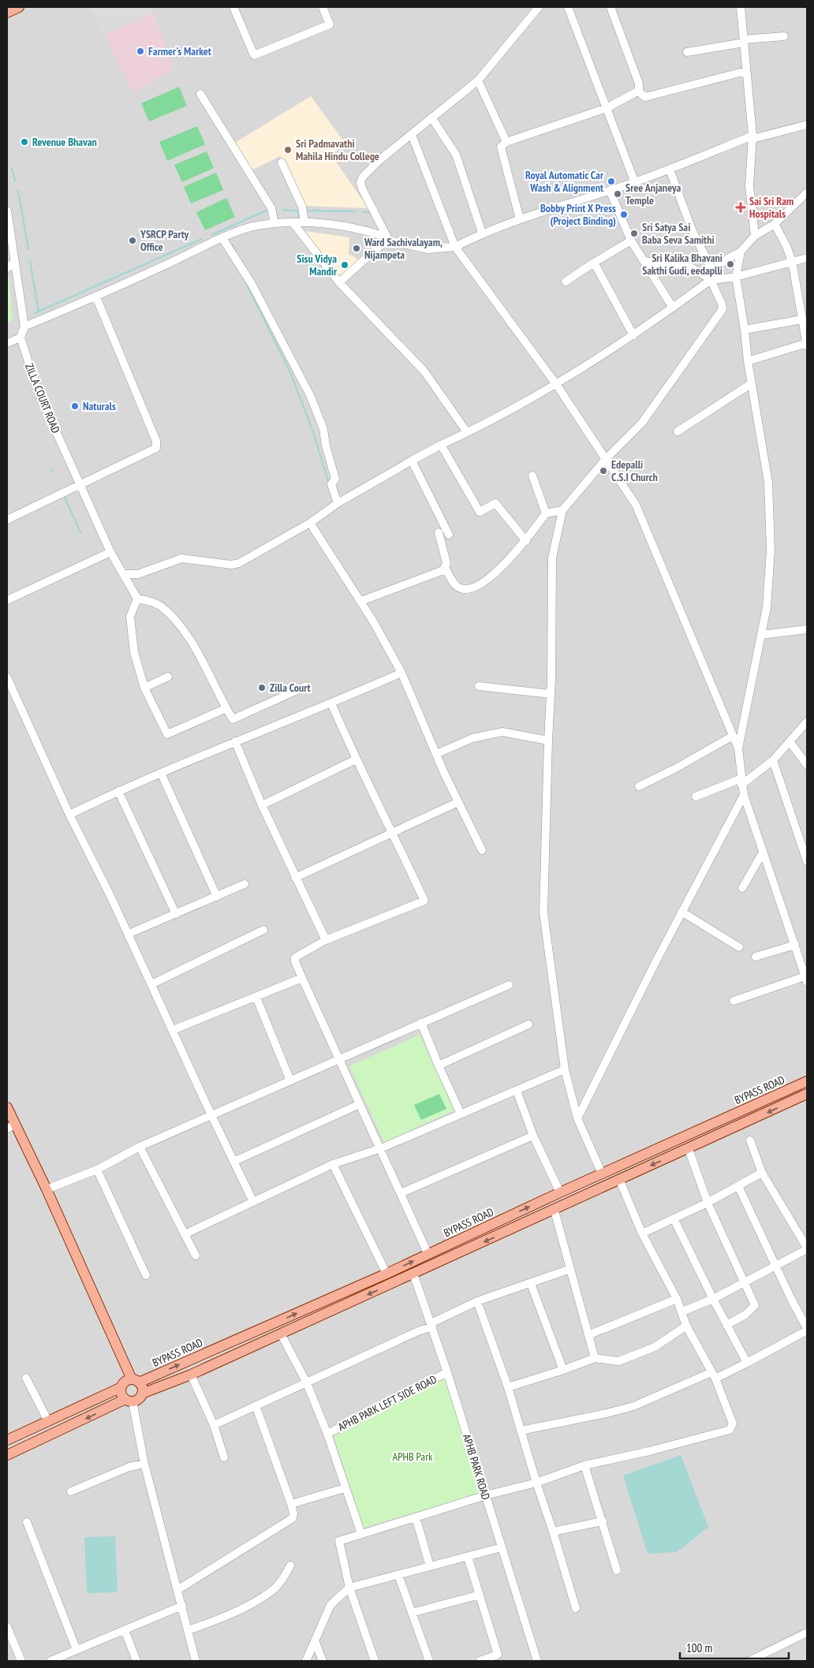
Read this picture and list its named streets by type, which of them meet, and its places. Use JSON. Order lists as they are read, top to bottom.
{
  "streets": {
    "main road": ["BYPASS ROAD"],
    "street": ["ZILLA COURT ROAD", "APHB PARK LEFT SIDE ROAD", "APHB PARK ROAD"]
  },
  "crossings": [
    ["APHB PARK LEFT SIDE ROAD", "APHB PARK ROAD"]
  ],
  "parks": ["APHB Park"],
  "places": {
    "other": [
      "Farmer's Market",
      "Revenue Bhavan",
      "Sri Padmavathi Mahila Hindu College",
      "Royal Automatic Car Wash & Alignment",
      "Sree Anjaneya Temple",
      "Bobby Print X Press (Project Binding)",
      "Sri Satya Sai Baba Seva Samithi",
      "YSRCP Party Office",
      "Ward Sachivalayam, Nijampeta",
      "Sri Kalika Bhavani Sakthi Gudi, eedaplli",
      "Sisu Vidya Mandir",
      "Naturals",
      "Edepalli C.S.I Church",
      "Zilla Court"
    ],
    "health": ["Sai Sri Ram Hospitals"]
  },
  "scale_bar": "100 m"
}
